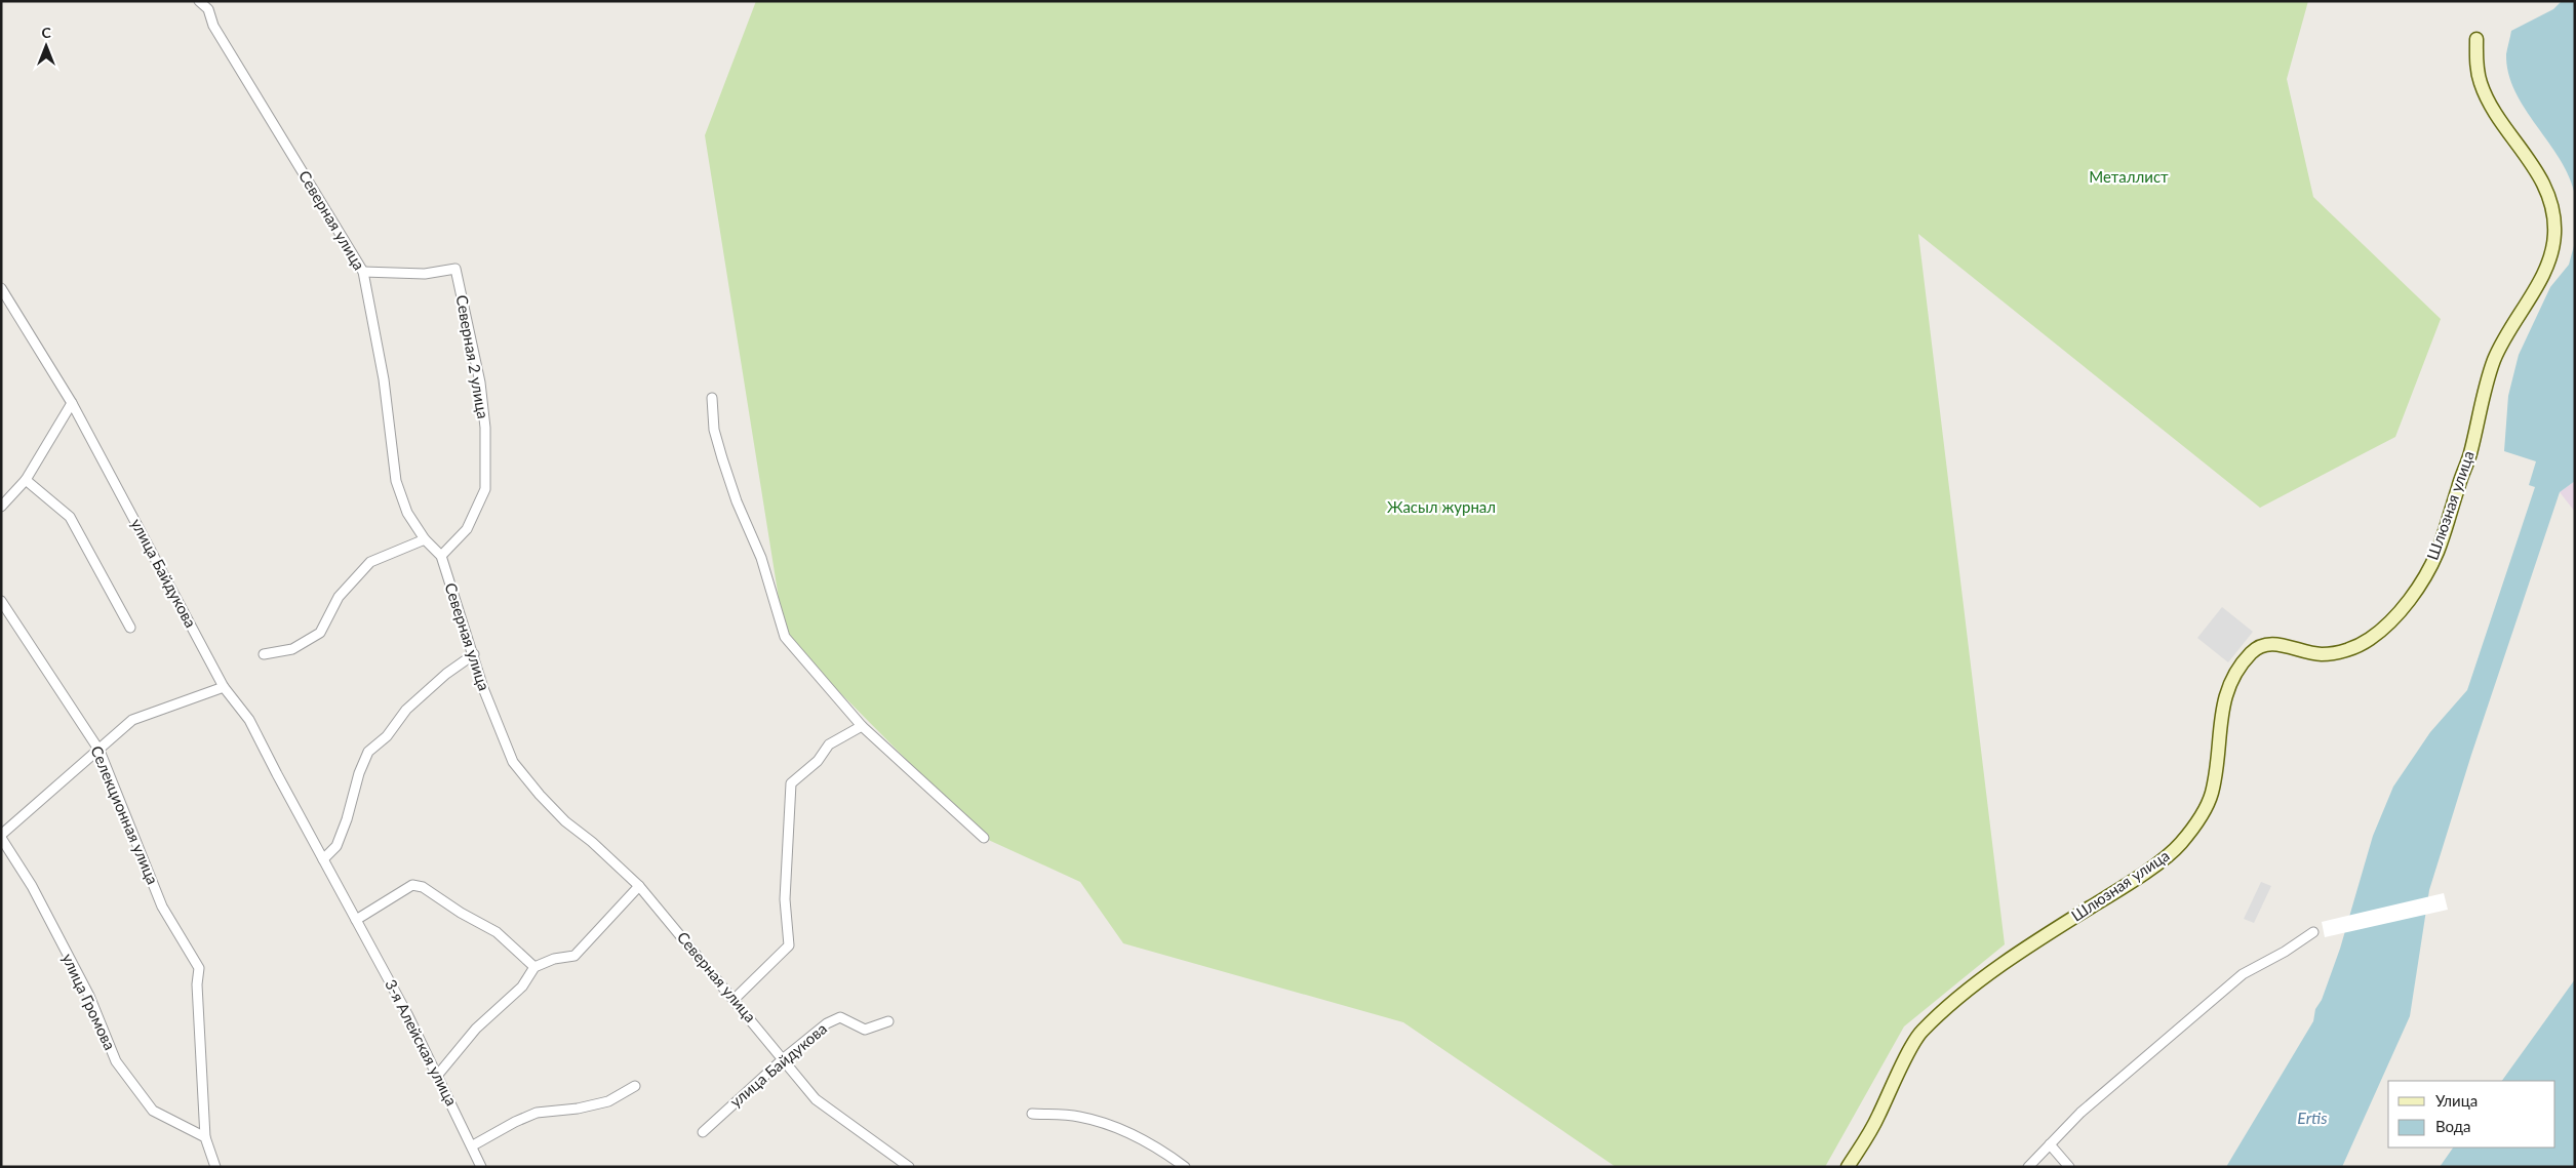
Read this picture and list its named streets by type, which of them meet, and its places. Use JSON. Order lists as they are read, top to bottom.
{
  "streets": {
    "street": [
      "Северная улица",
      "Северная 2 улица",
      "Шлюзная улица",
      "улица Байдукова",
      "Селекционная улица",
      "улица Громова",
      "3-я Алейская улица"
    ]
  },
  "crossings": [
    ["Северная улица", "Северная 2 улица"],
    ["Северная улица", "улица Байдукова"],
    ["улица Байдукова", "3-я Алейская улица"],
    ["Селекционная улица", "улица Громова"]
  ],
  "water": ["Ertis"],
  "parks": ["Металлист", "Жасыл журнал"],
  "legend": ["Улица", "Вода"],
  "north": "top"
}
